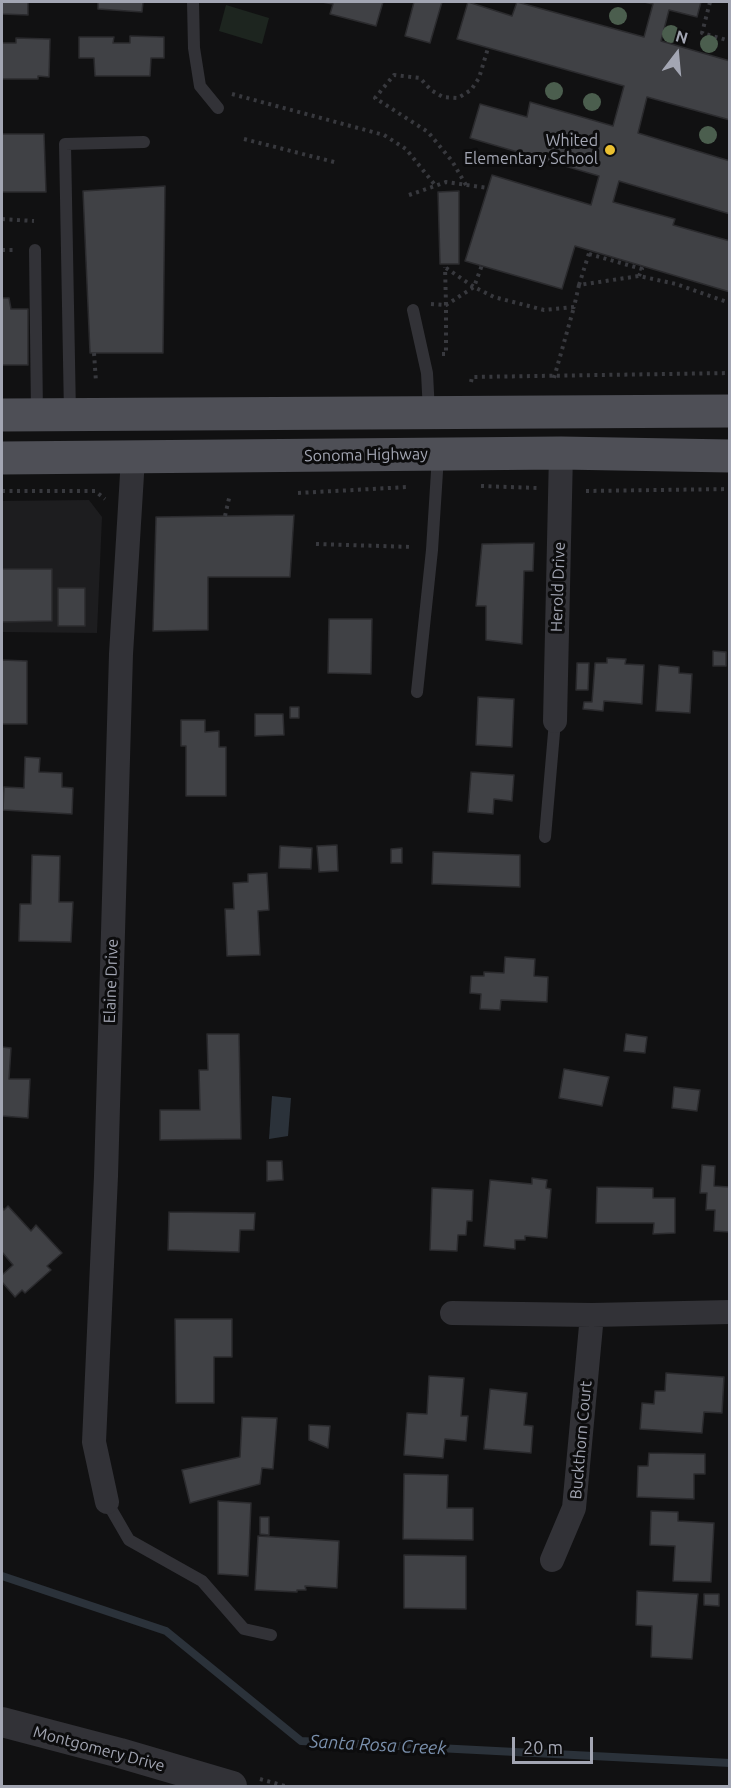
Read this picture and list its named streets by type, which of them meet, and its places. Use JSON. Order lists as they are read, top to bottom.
{
  "streets": {
    "main road": ["Sonoma Highway"],
    "street": [
      "Herold Drive",
      "Elaine Drive",
      "Buckthorn Court",
      "Montgomery Drive"
    ]
  },
  "crossings": [
    ["Sonoma Highway", "Herold Drive"],
    ["Sonoma Highway", "Elaine Drive"]
  ],
  "water": ["Santa Rosa Creek"],
  "places": ["Whited Elementary School"],
  "scale_bar": "20 m",
  "north": "top"
}
